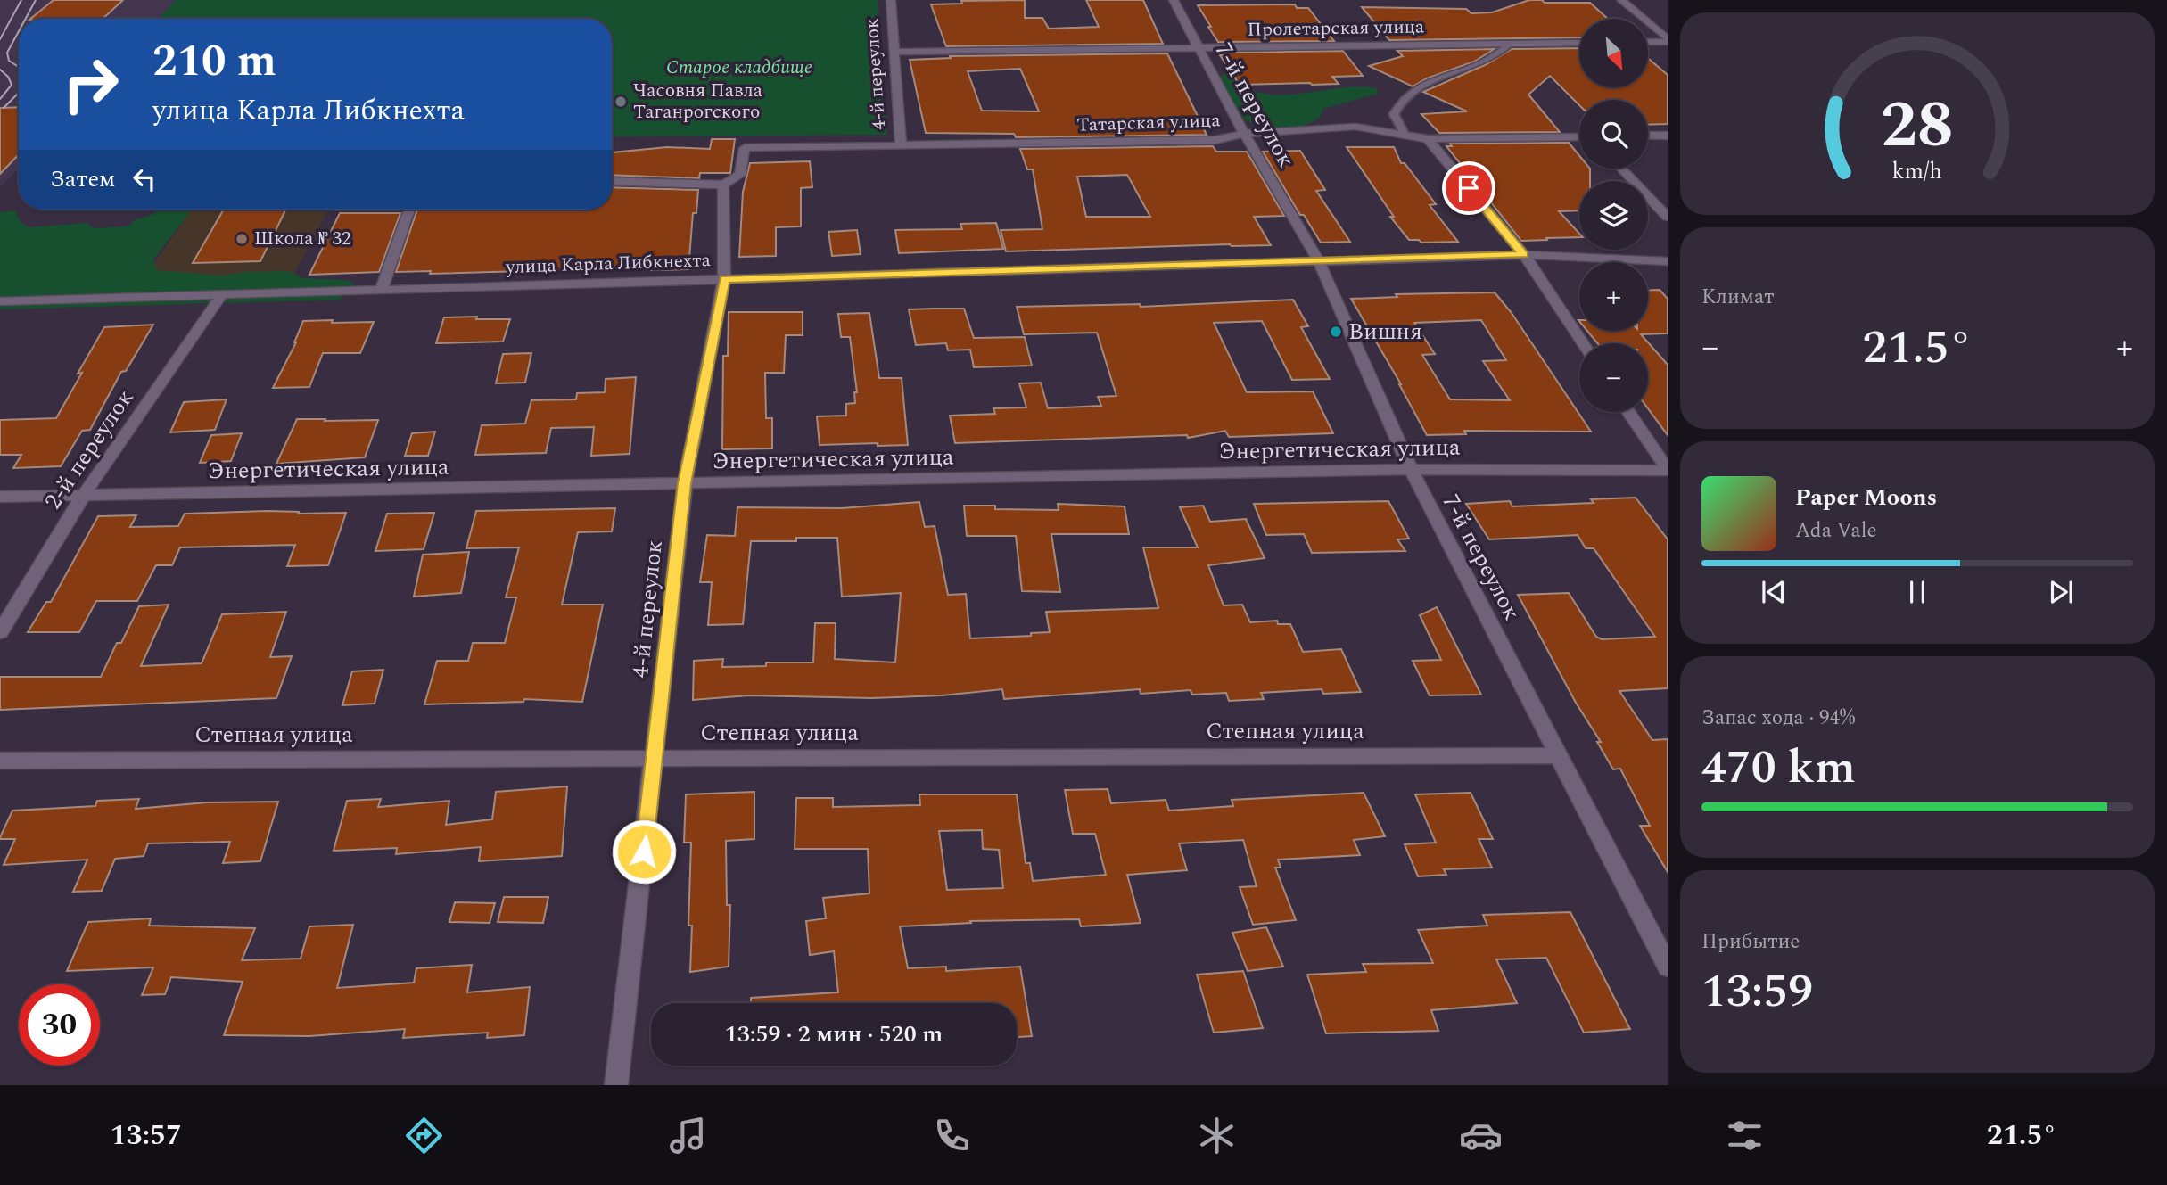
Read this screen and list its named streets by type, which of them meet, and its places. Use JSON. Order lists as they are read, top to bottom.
{
  "streets": {
    "street": [
      "Пролетарская улица",
      "4-й переулок",
      "7-й переулок",
      "Татарская улица",
      "улица Карла Либкнехта",
      "2-й переулок",
      "Энергетическая улица",
      "Степная улица"
    ]
  },
  "crossings": [
    ["Пролетарская улица", "4-й переулок"],
    ["Пролетарская улица", "7-й переулок"],
    ["4-й переулок", "Татарская улица"],
    ["4-й переулок", "улица Карла Либкнехта"],
    ["4-й переулок", "Энергетическая улица"],
    ["4-й переулок", "Степная улица"],
    ["7-й переулок", "Татарская улица"],
    ["7-й переулок", "улица Карла Либкнехта"],
    ["7-й переулок", "Энергетическая улица"],
    ["7-й переулок", "Степная улица"],
    ["улица Карла Либкнехта", "2-й переулок"],
    ["2-й переулок", "Энергетическая улица"]
  ],
  "parks": ["Старое кладбище"],
  "places": ["Часовня Павла Таганрогского", "Школа № 32", "Вишня"],
  "north": "bottom right",
  "page": {
    "map_buttons": ["+", "−"],
    "turn": ["210 m", "улица Карла Либкнехта"],
    "then": "Затем",
    "tile": [
      "Климат",
      ["Запас хода · 94%", "470 km"],
      ["Прибытие", "13:59"]
    ],
    "heat": ["−", "21.5°", "+"],
    "song": ["Paper Moons", "Ada Vale"],
    "limit": "30",
    "trip": "13:59 · 2 мин · 520 m",
    "tabs": ["13:57", "21.5°"],
    "gauge": ["28", "km/h"]
  }
}
